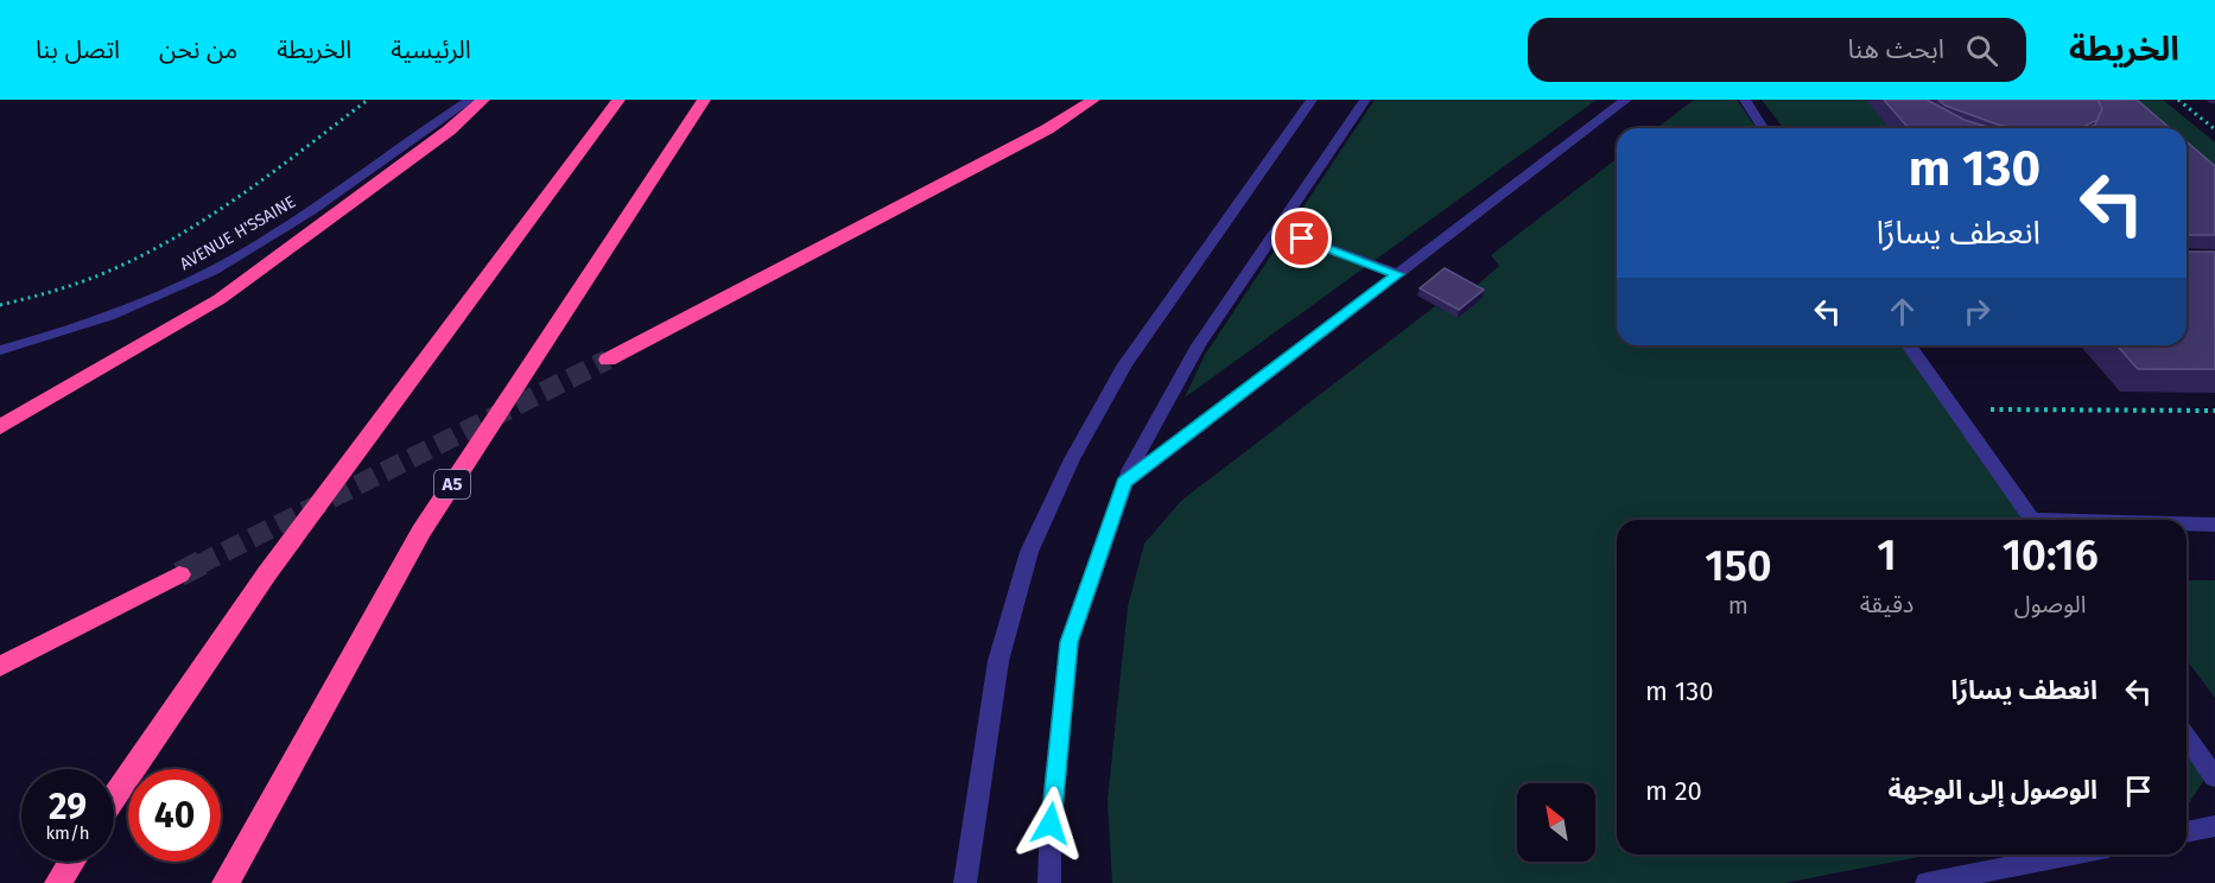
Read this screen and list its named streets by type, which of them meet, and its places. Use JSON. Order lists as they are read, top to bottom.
{
  "streets": {
    "highway": ["A5"],
    "street": ["AVENUE H'SSAINE"]
  },
  "north": "top left",
  "page": {
    "header": "الخريطة",
    "search": "ابحث هنا",
    "nav": [
      "الرئيسية",
      "الخريطة",
      "من نحن",
      "اتصل بنا"
    ],
    "turn": ["130 m", "انعطف يسارًا"],
    "eta": [
      "10:16",
      "الوصول",
      "1",
      "دقيقة",
      "150",
      "m"
    ],
    "list": [
      {
        "name": "انعطف يسارًا",
        "value": "130 m"
      },
      {
        "name": "الوصول إلى الوجهة",
        "value": "20 m"
      }
    ],
    "speed": "29 km/h",
    "limit": "40"
  }
}
